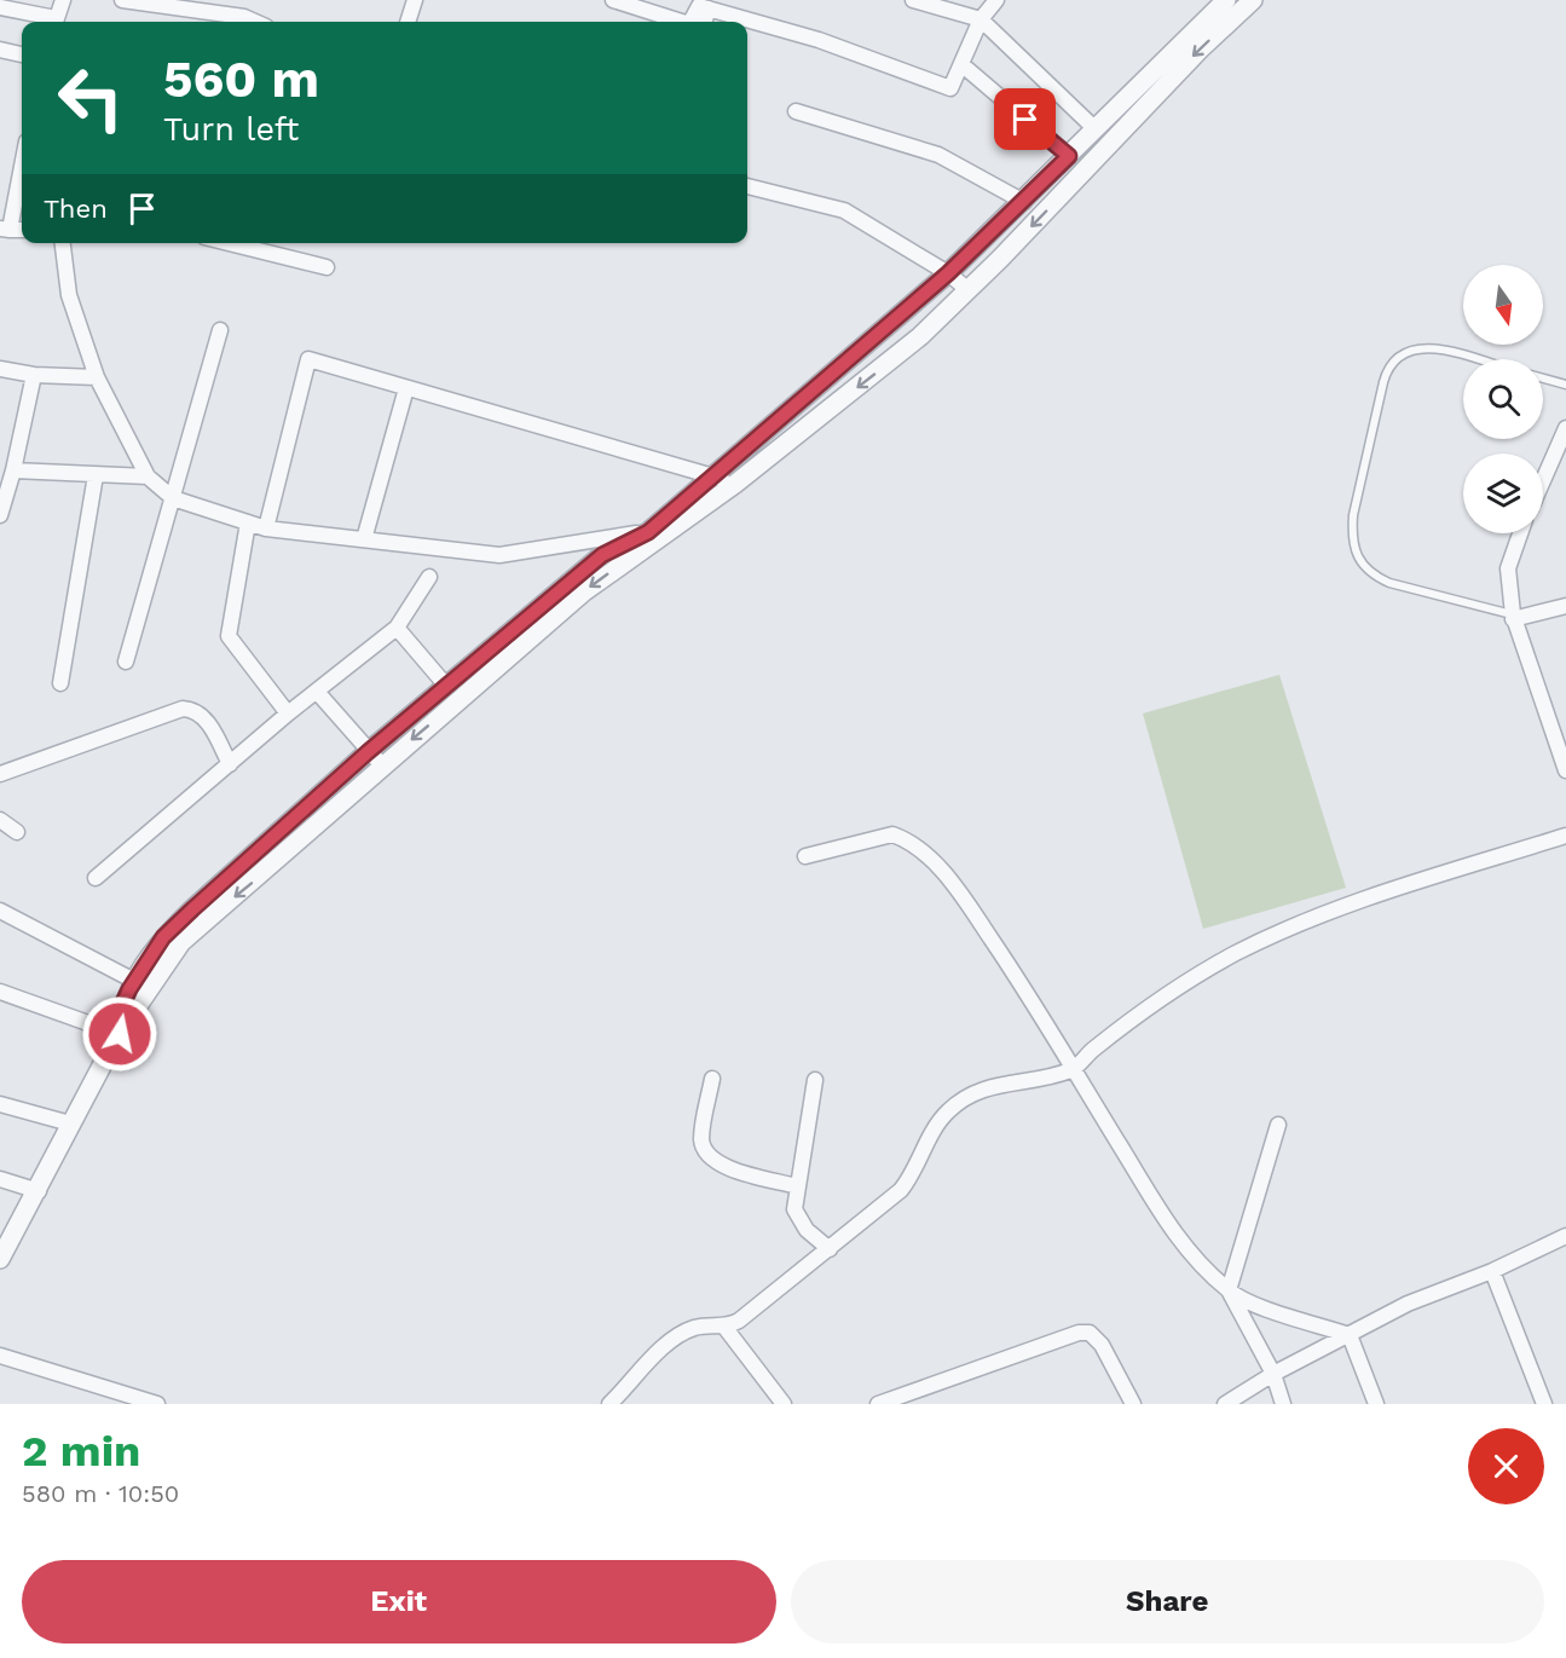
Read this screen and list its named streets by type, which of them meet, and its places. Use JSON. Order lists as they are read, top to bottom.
{
  "north": "bottom",
  "page": {
    "turn": ["560 m", "Turn left"],
    "then": "Then",
    "heading": ["2 min", "580 m · 10:50"],
    "buttons": ["Exit", "Share"]
  }
}
